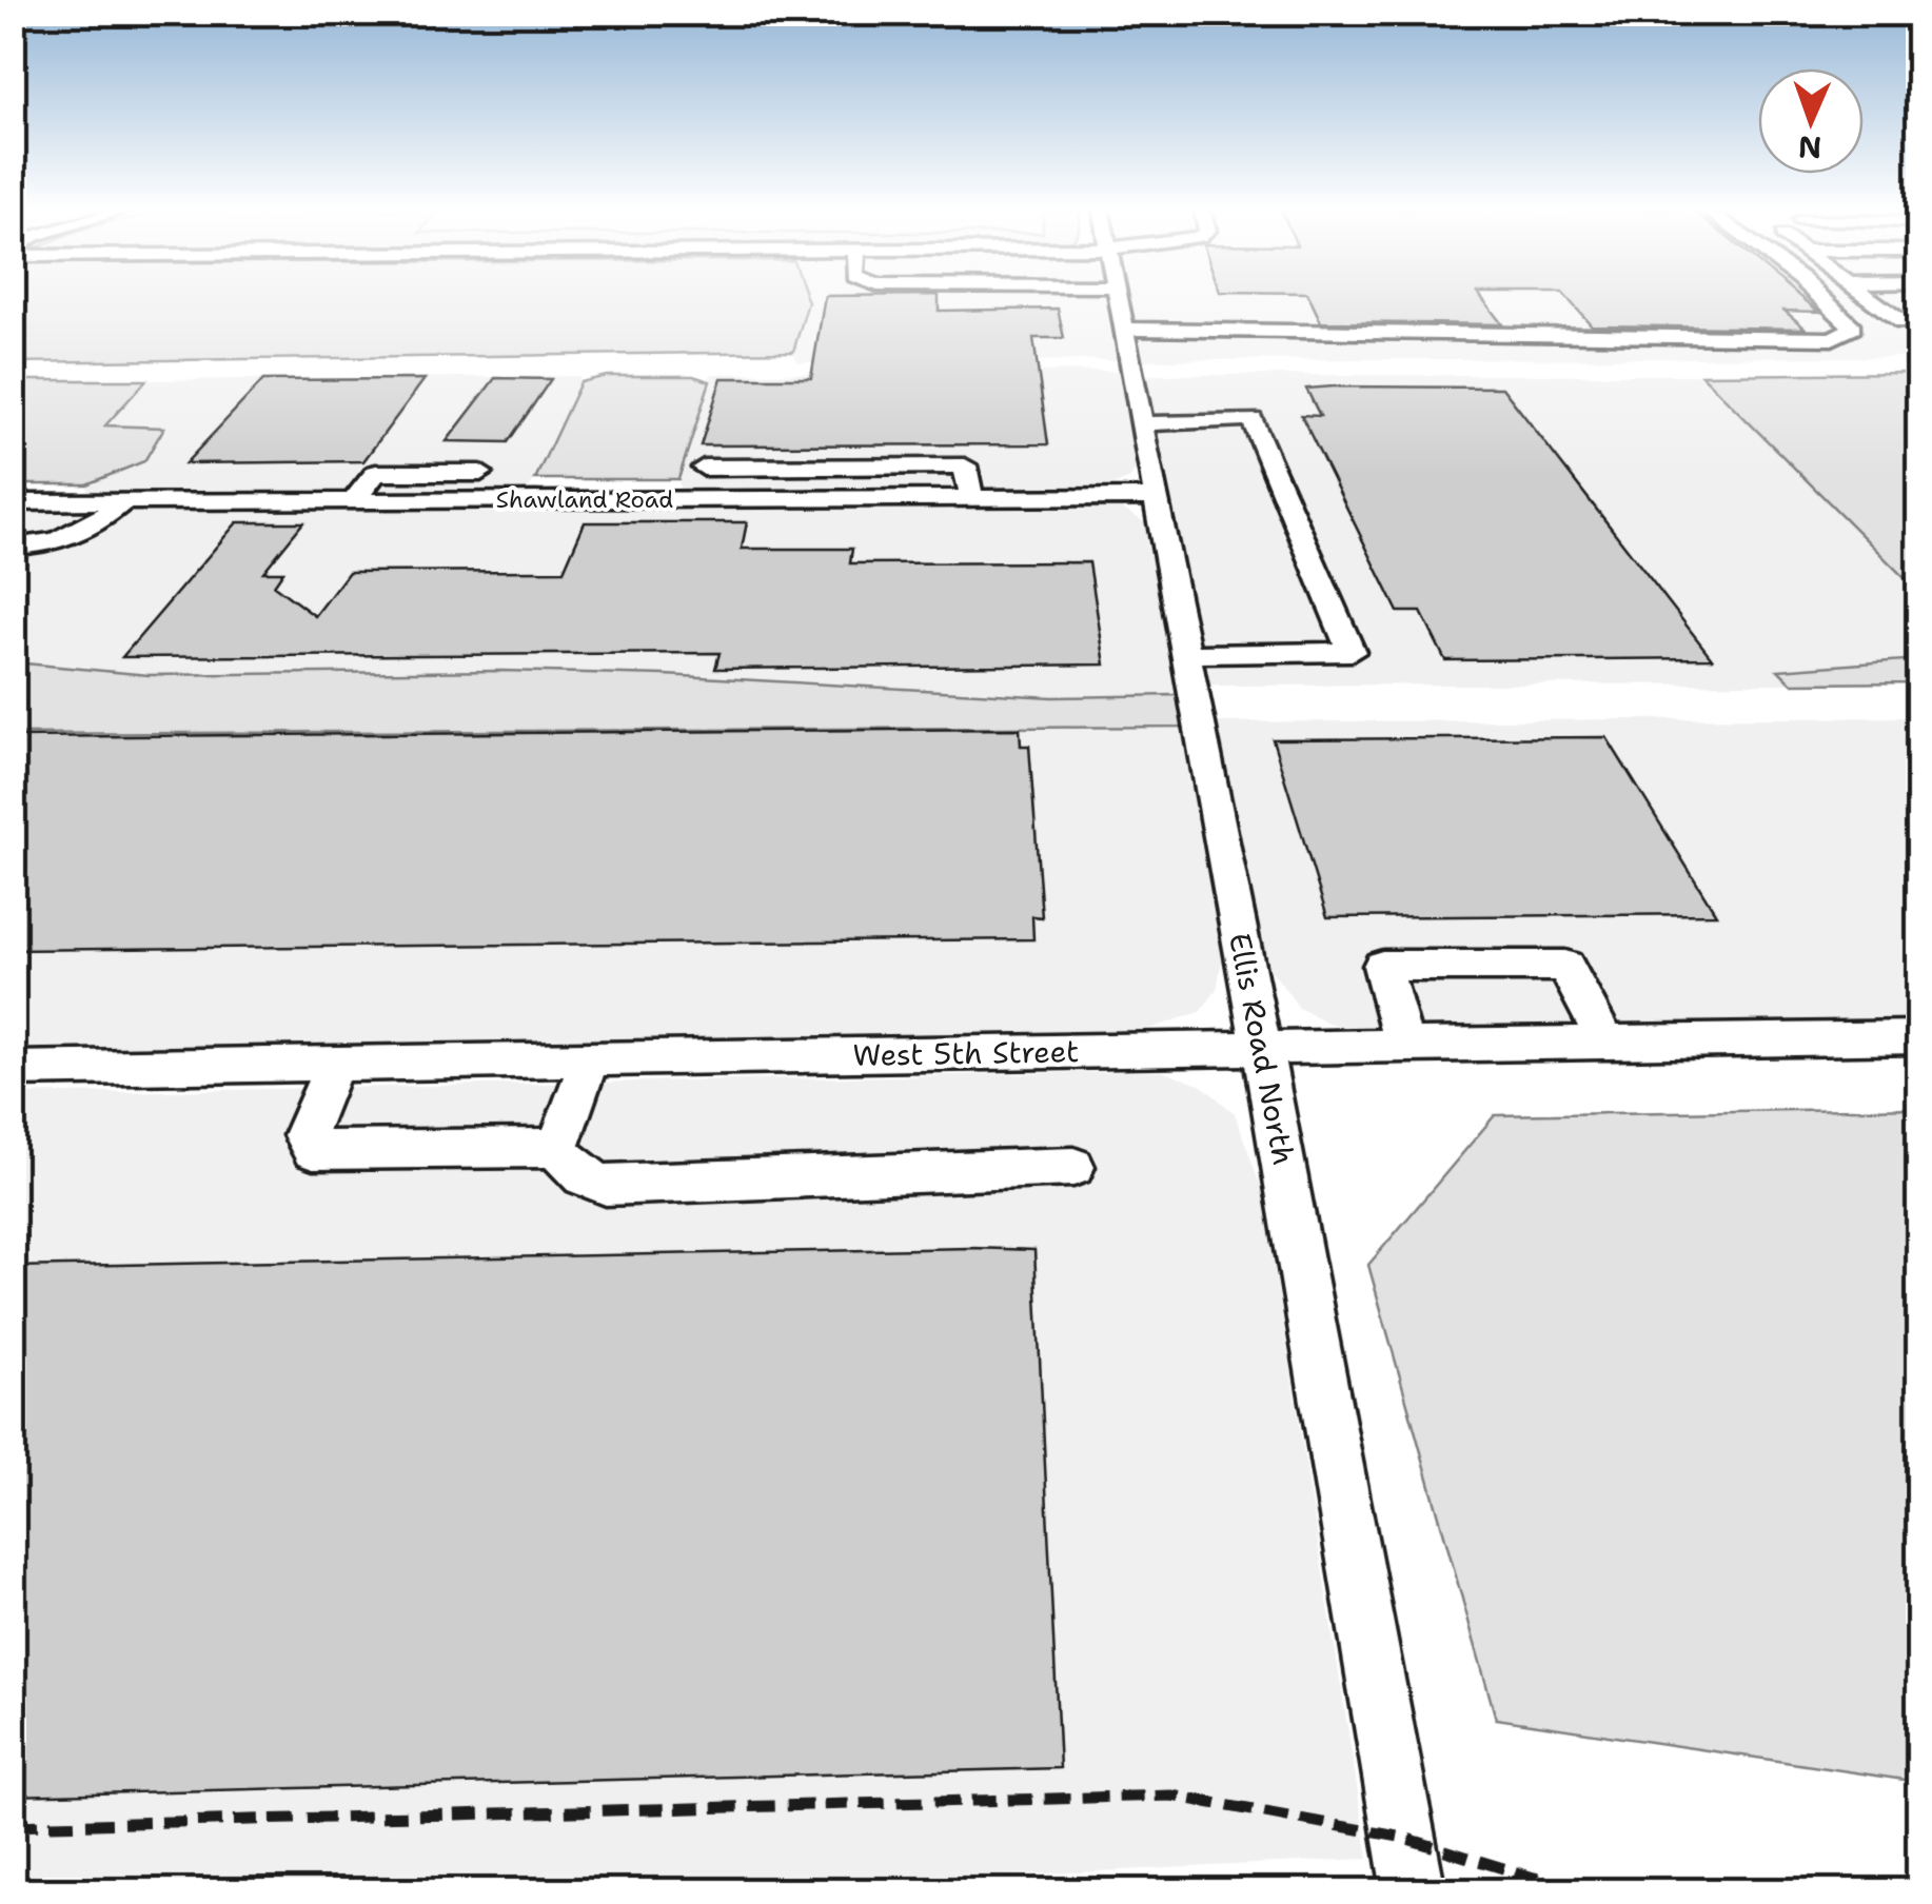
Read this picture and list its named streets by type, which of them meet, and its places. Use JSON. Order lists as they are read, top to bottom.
{
  "streets": {
    "street": ["Shawland Road", "Ellis Road North", "West 5th Street"]
  },
  "crossings": [
    ["Shawland Road", "Ellis Road North"],
    ["Ellis Road North", "West 5th Street"]
  ],
  "north": "bottom"
}
